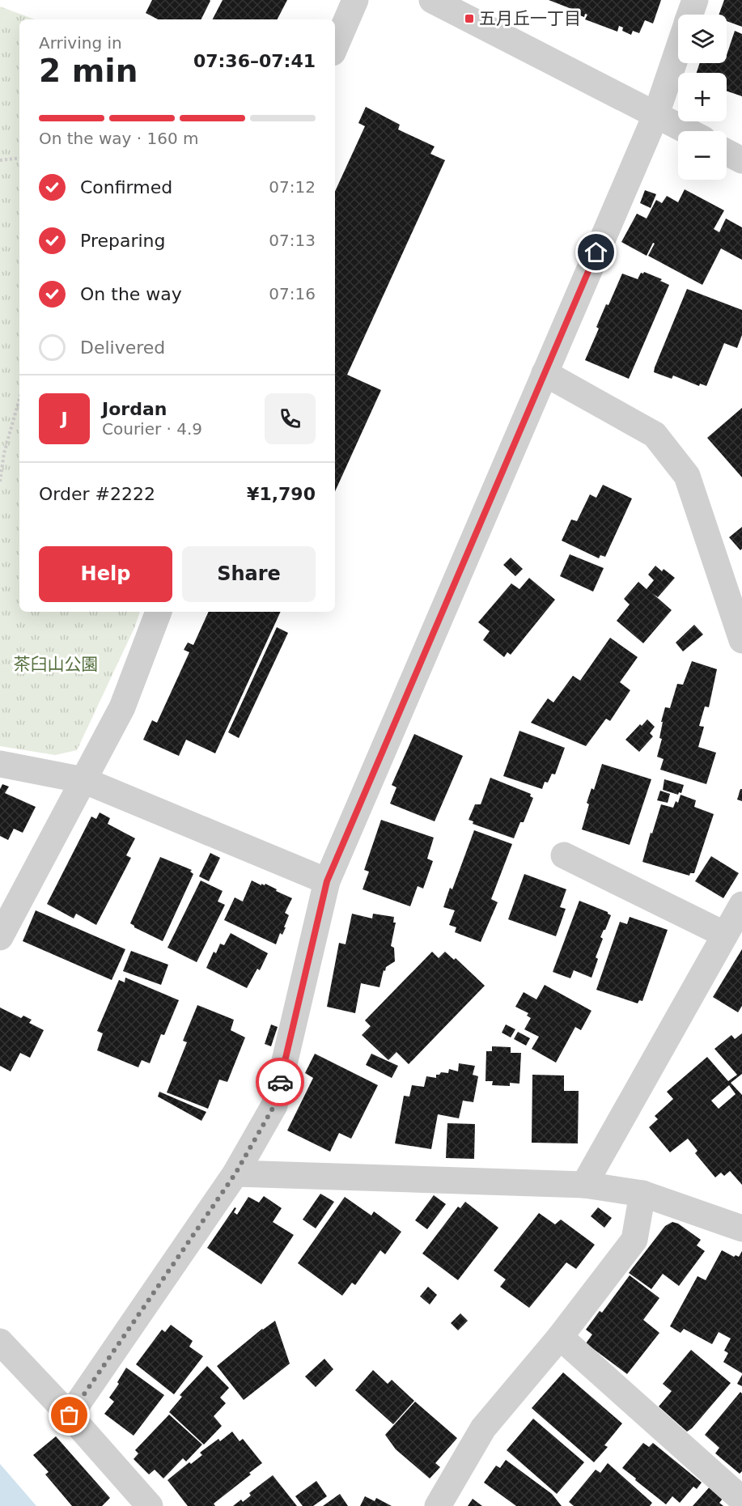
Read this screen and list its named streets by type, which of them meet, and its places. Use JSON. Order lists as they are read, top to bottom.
{
  "parks": ["茶臼山公園"],
  "places": {
    "transit": ["五月丘一丁目"]
  },
  "page": {
    "map_buttons": ["+", "−"],
    "heading": ["2 min", "Arriving in", "07:36–07:41"],
    "panel": [
      "Jordan",
      "Courier · 4.9",
      "Order #2222",
      "¥1,790"
    ],
    "bar": "On the way · 160 m",
    "list": [
      ["Confirmed", "07:12"],
      ["Preparing", "07:13"],
      ["On the way", "07:16"],
      "Delivered"
    ],
    "round": "J",
    "buttons": ["Help", "Share"]
  }
}
